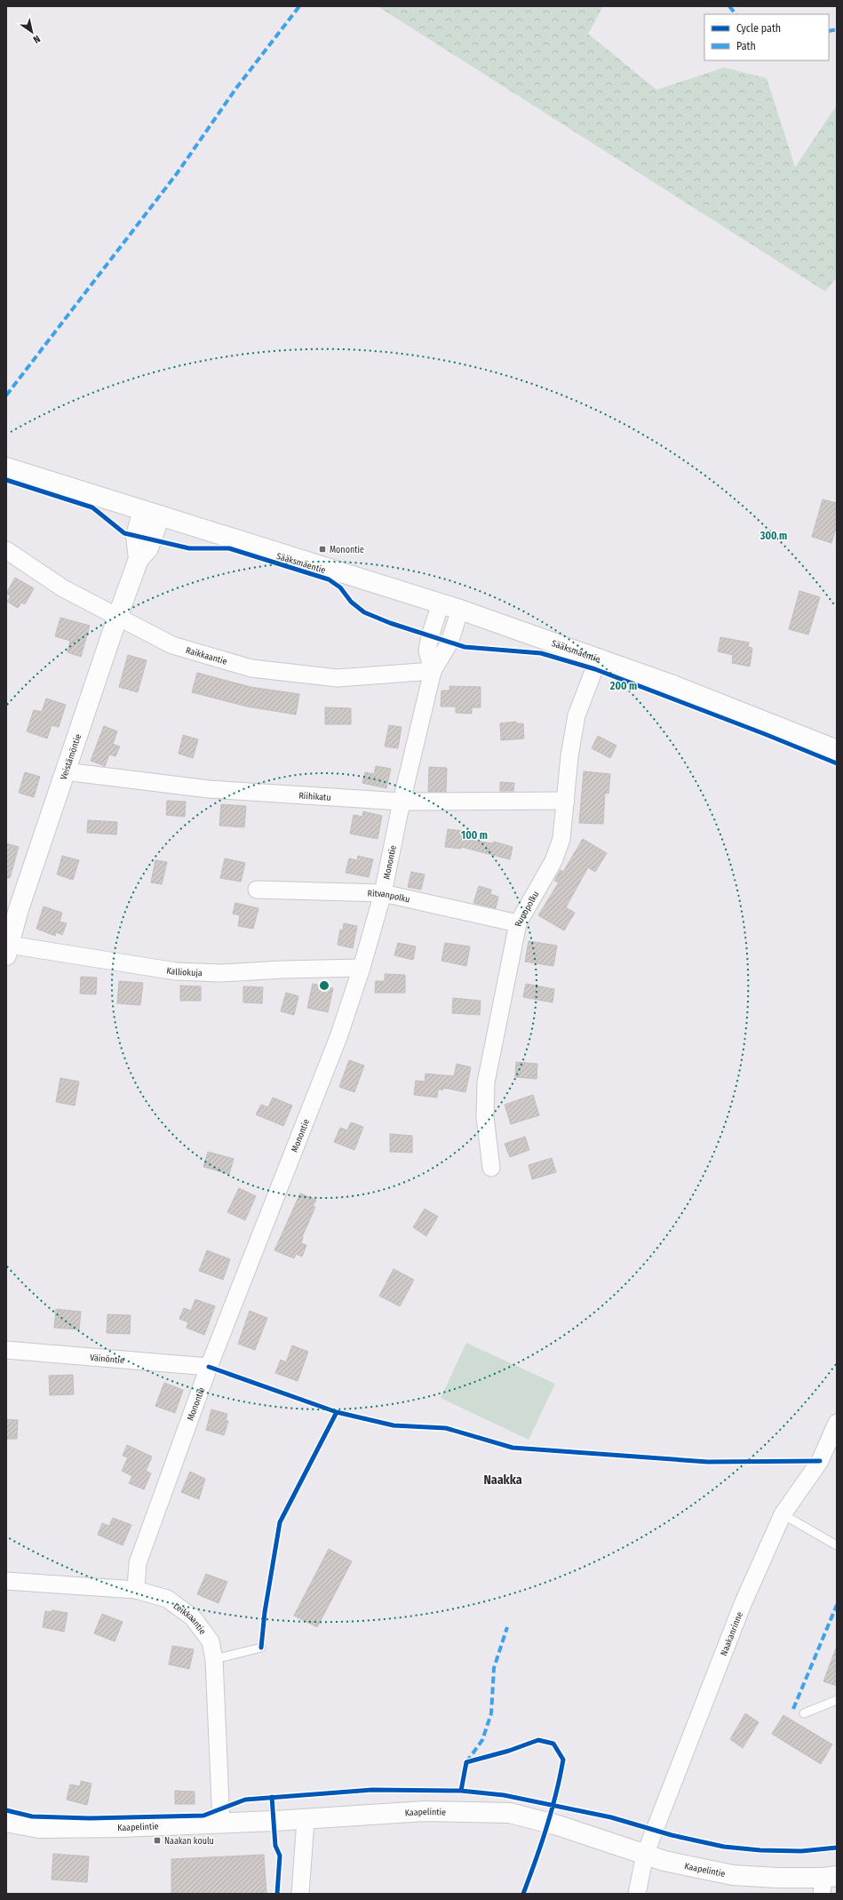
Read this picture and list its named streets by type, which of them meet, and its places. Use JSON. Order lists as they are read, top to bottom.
{
  "streets": {
    "street": [
      "Sääksmäentie",
      "Raikkaantie",
      "Veistämöntie",
      "Riihikatu",
      "Monontie",
      "Ritvanpolku",
      "Runopolku",
      "Kalliokuja",
      "Väinöntie",
      "Leikkaantie",
      "Naakanrinne",
      "Kaapelintie"
    ]
  },
  "crossings": [
    ["Sääksmäentie", "Veistämöntie"],
    ["Sääksmäentie", "Monontie"],
    ["Sääksmäentie", "Runopolku"],
    ["Raikkaantie", "Veistämöntie"],
    ["Raikkaantie", "Monontie"],
    ["Veistämöntie", "Riihikatu"],
    ["Veistämöntie", "Kalliokuja"],
    ["Riihikatu", "Monontie"],
    ["Riihikatu", "Runopolku"],
    ["Monontie", "Ritvanpolku"],
    ["Monontie", "Kalliokuja"],
    ["Monontie", "Väinöntie"],
    ["Monontie", "Leikkaantie"],
    ["Ritvanpolku", "Runopolku"],
    ["Leikkaantie", "Kaapelintie"],
    ["Naakanrinne", "Kaapelintie"]
  ],
  "districts": ["Naakka"],
  "places": {
    "transit": ["Monontie", "Naakan koulu"]
  },
  "legend": ["Cycle path", "Path"],
  "north": "bottom right",
  "rings": ["300 m", "200 m", "100 m"]
}
